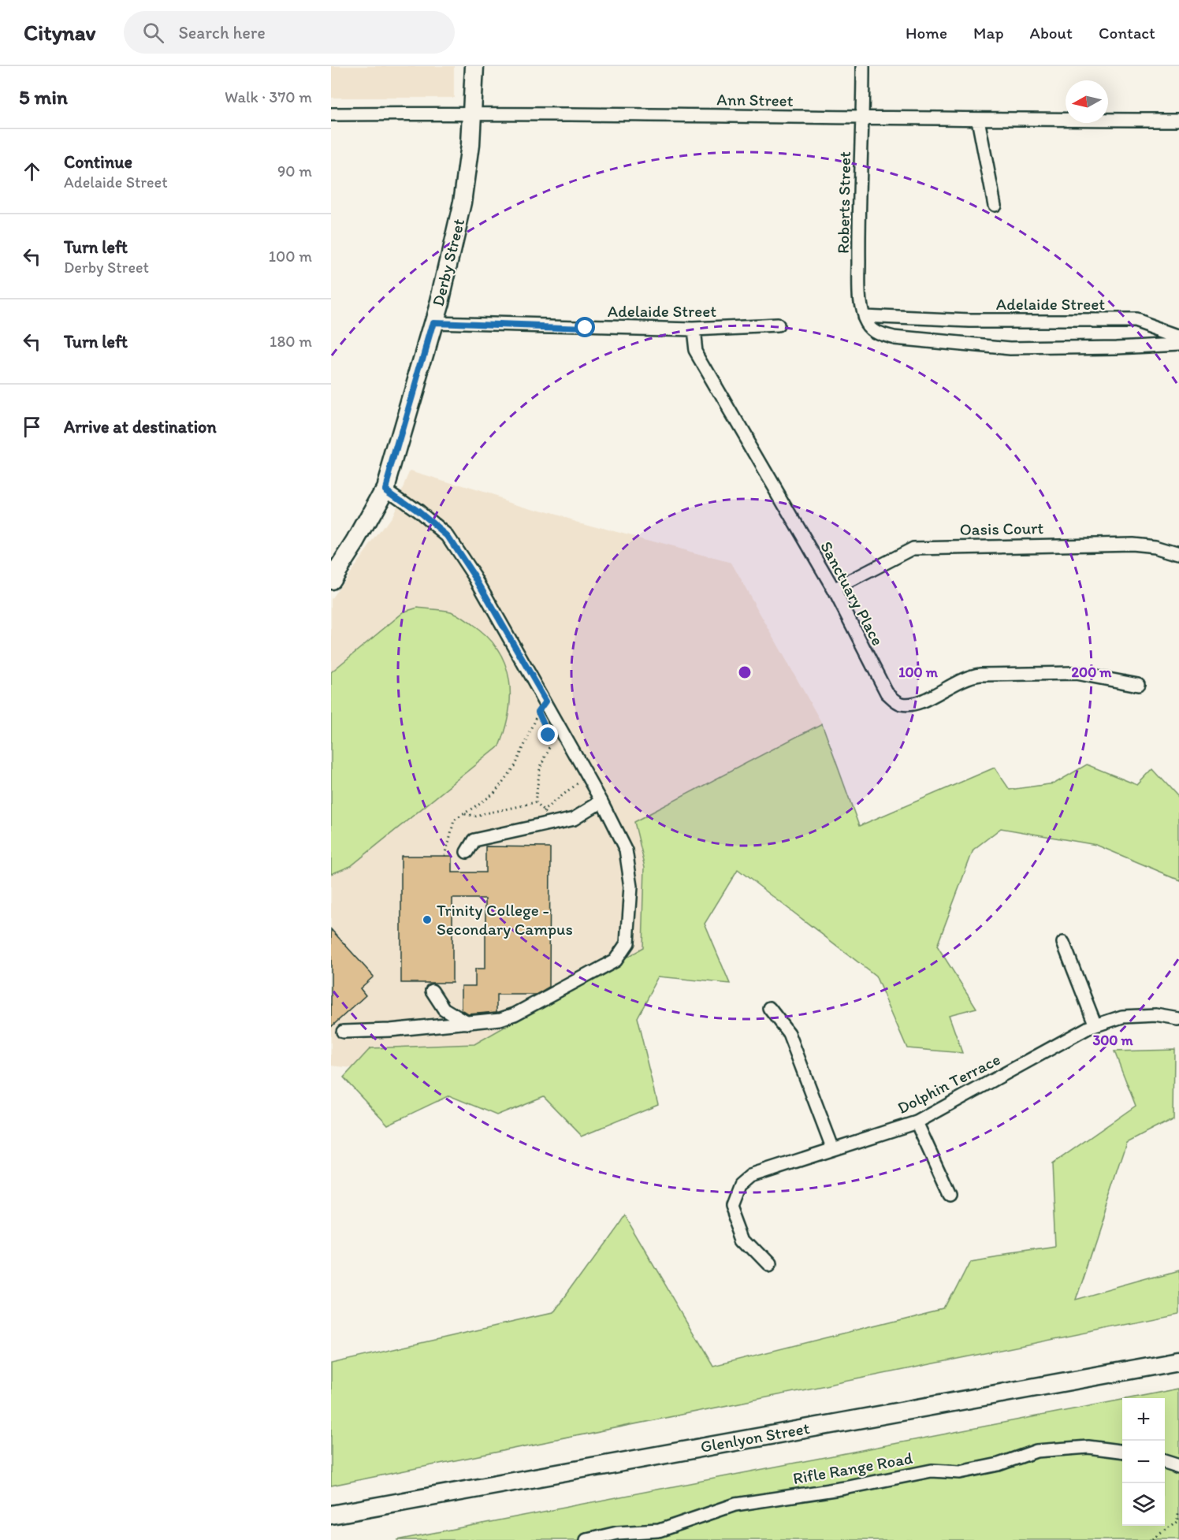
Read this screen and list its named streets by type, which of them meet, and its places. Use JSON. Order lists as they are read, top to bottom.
{
  "streets": {
    "main road": ["Derby Street", "Glenlyon Street"],
    "street": [
      "Ann Street",
      "Roberts Street",
      "Adelaide Street",
      "Oasis Court",
      "Sanctuary Place",
      "Dolphin Terrace",
      "Rifle Range Road"
    ]
  },
  "crossings": [
    ["Ann Street", "Roberts Street"],
    ["Ann Street", "Derby Street"],
    ["Roberts Street", "Adelaide Street"],
    ["Derby Street", "Adelaide Street"],
    ["Adelaide Street", "Sanctuary Place"],
    ["Oasis Court", "Sanctuary Place"]
  ],
  "places": ["Trinity College - Secondary Campus"],
  "north": "left",
  "page": {
    "header": "Citynav",
    "search": "Search here",
    "nav": [
      "Home",
      "Map",
      "About",
      "Contact"
    ],
    "heading": ["5 min", "Walk · 370 m"],
    "list": [
      ["Continue", "Adelaide Street", "90 m"],
      ["Turn left", "Derby Street", "100 m"],
      ["Turn left", "180 m"],
      "Arrive at destination"
    ],
    "map_buttons": ["+", "−"]
  },
  "rings": ["100 m", "200 m", "300 m"]
}
